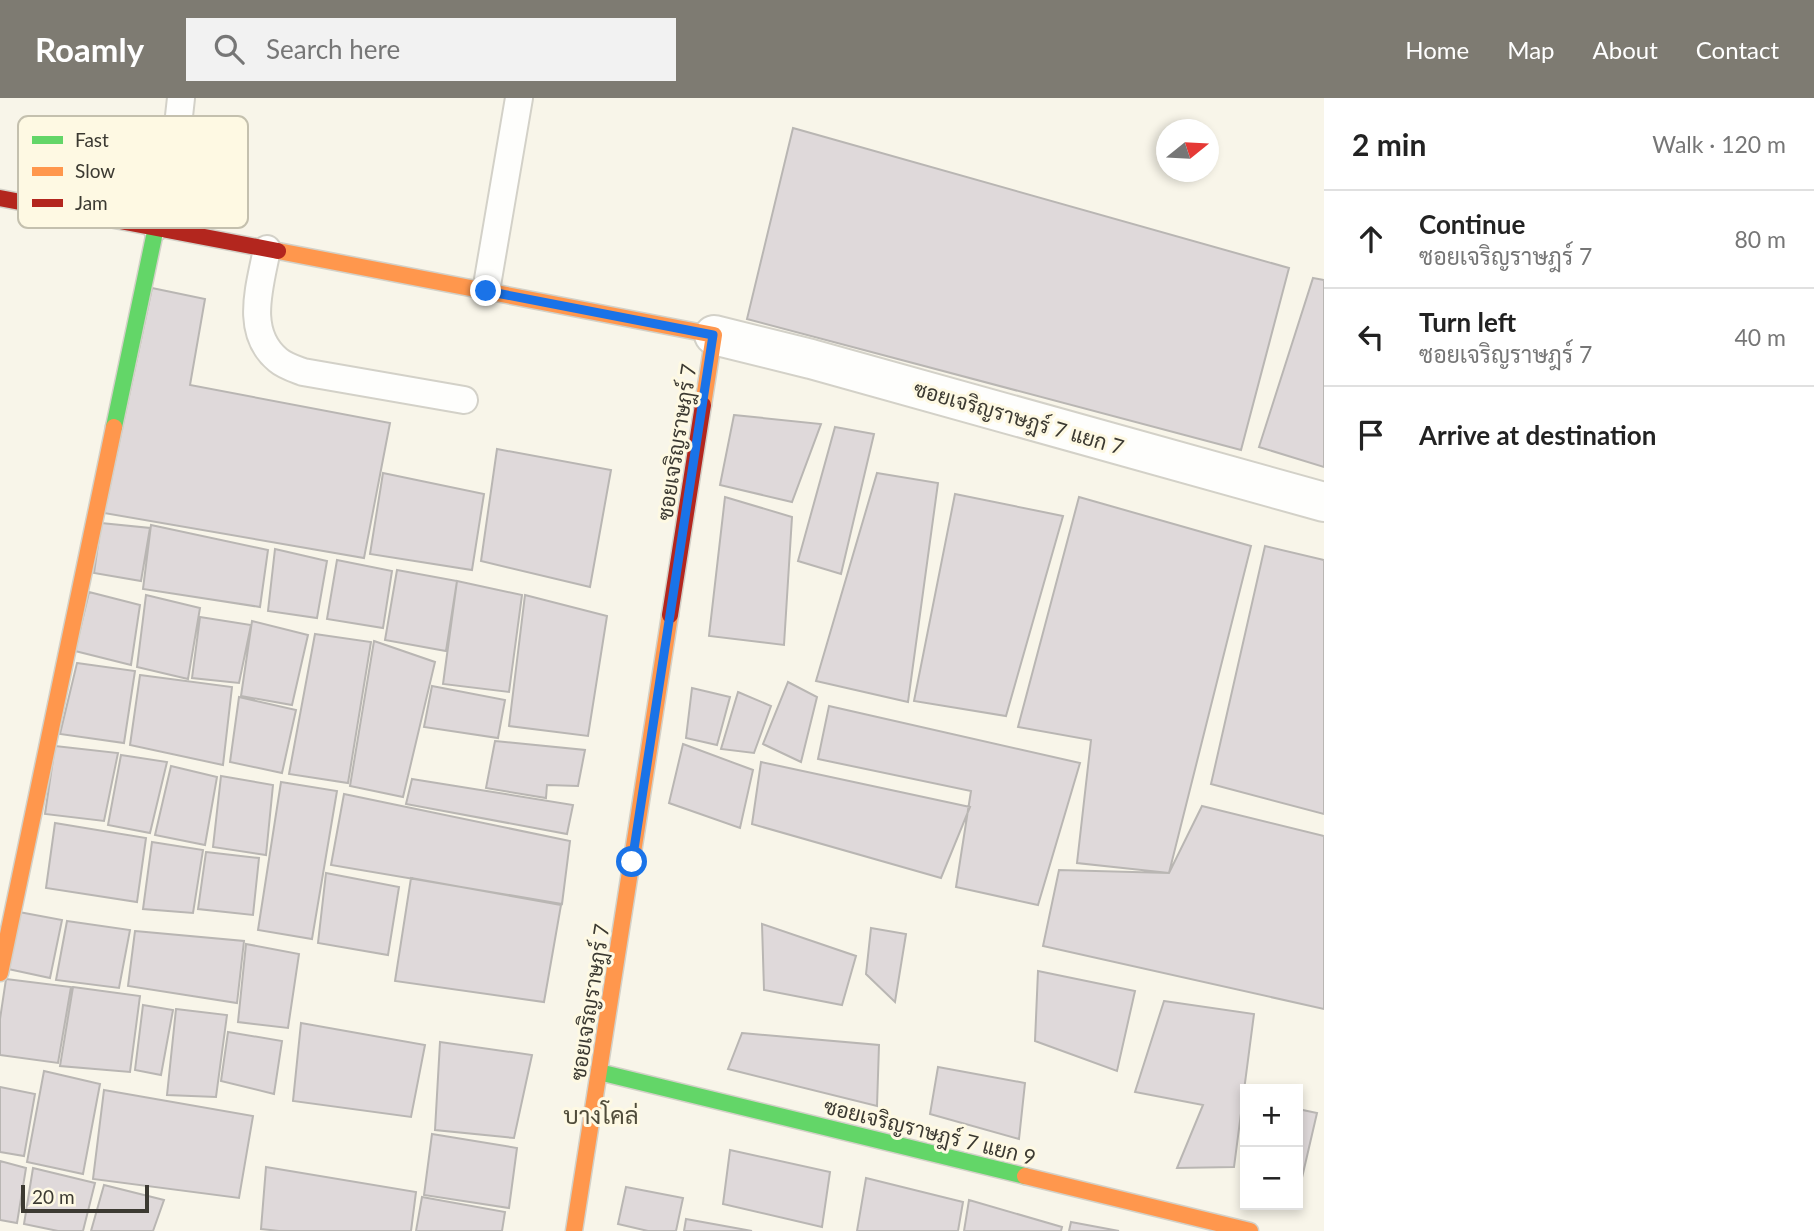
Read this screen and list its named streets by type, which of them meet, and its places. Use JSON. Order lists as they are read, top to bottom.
{
  "streets": {
    "street": ["ซอยเจริญราษฎร์ 7 แยก 7", "ซอยเจริญราษฎร์ 7", "ซอยเจริญราษฎร์ 7 แยก 9"]
  },
  "crossings": [
    ["ซอยเจริญราษฎร์ 7 แยก 7", "ซอยเจริญราษฎร์ 7"],
    ["ซอยเจริญราษฎร์ 7", "ซอยเจริญราษฎร์ 7 แยก 9"]
  ],
  "districts": ["บางโคล่"],
  "legend": ["Fast", "Slow", "Jam"],
  "scale_bar": "20 m",
  "north": "right",
  "page": {
    "header": "Roamly",
    "search": "Search here",
    "nav": [
      "Home",
      "Map",
      "About",
      "Contact"
    ],
    "heading": ["2 min", "Walk · 120 m"],
    "list": [
      ["Continue", "ซอยเจริญราษฎร์ 7", "80 m"],
      ["Turn left", "ซอยเจริญราษฎร์ 7", "40 m"],
      "Arrive at destination"
    ],
    "map_buttons": ["+", "−"],
    "scale": "20 m"
  }
}
